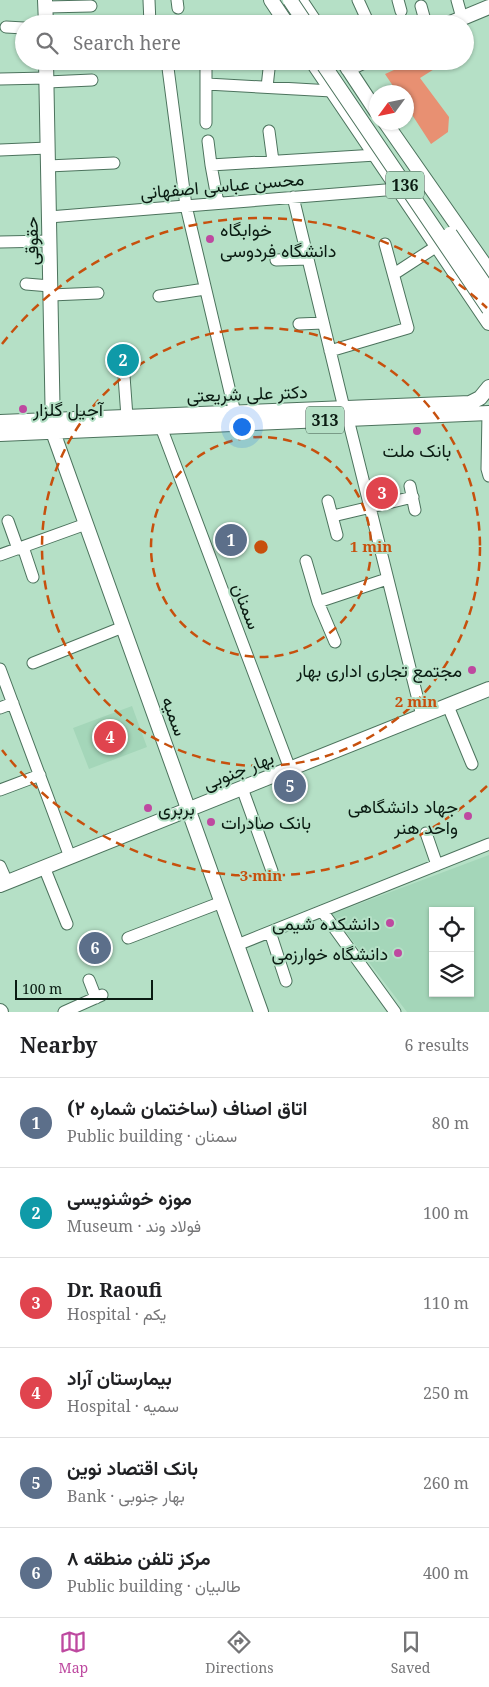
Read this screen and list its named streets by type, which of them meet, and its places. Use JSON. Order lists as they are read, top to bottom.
{
  "streets": {
    "main road": [
      "136",
      "حقوقی",
      "دکتر علی شریعتی",
      "313",
      "سمیه",
      "بهار جنوبی"
    ],
    "street": ["محسن عباسی اصفهانی", "سمنان"]
  },
  "crossings": [
    ["محسن عباسی اصفهانی", "حقوقی"],
    ["حقوقی", "دکتر علی شریعتی"],
    ["حقوقی", "سمیه"],
    ["دکتر علی شریعتی", "سمنان"],
    ["دکتر علی شریعتی", "سمیه"],
    ["سمنان", "بهار جنوبی"],
    ["سمیه", "بهار جنوبی"]
  ],
  "places": [
    "خوابگاه دانشگاه فردوسی",
    "آجیل گلزار",
    "بانک ملت",
    "مجتمع تجاری اداری بهار",
    "بربری",
    "جهاد دانشگاهی واحد هنر",
    "بانک صادرات",
    "دانشکده شیمی",
    "دانشگاه خوارزمی"
  ],
  "scale_bar": "100 m",
  "north": "bottom left",
  "page": {
    "search": "Search here",
    "pins": [
      "2",
      "3",
      "1",
      "4",
      "5",
      "6"
    ],
    "scale": "100 m",
    "heading": ["Nearby", "6 results"],
    "list": [
      {
        "mark": "1",
        "name": "اتاق اصناف (ساختمان شماره ۲)",
        "note": "Public building · سمنان",
        "value": "80 m"
      },
      {
        "mark": "2",
        "name": "موزه خوشنویسی",
        "note": "Museum · فولاد وند",
        "value": "100 m"
      },
      {
        "mark": "3",
        "name": "Dr. Raoufi",
        "note": "Hospital · یکم",
        "value": "110 m"
      },
      {
        "mark": "4",
        "name": "بیمارستان آراد",
        "note": "Hospital · سمیه",
        "value": "250 m"
      },
      {
        "mark": "5",
        "name": "بانک اقتصاد نوین",
        "note": "Bank · بهار جنوبی",
        "value": "260 m"
      },
      {
        "mark": "6",
        "name": "مرکز تلفن منطقه ۸",
        "note": "Public building · طالبیان",
        "value": "400 m"
      }
    ],
    "nav": ["Map", "Directions", "Saved"]
  },
  "rings": ["1 min", "2 min", "3 min"]
}
